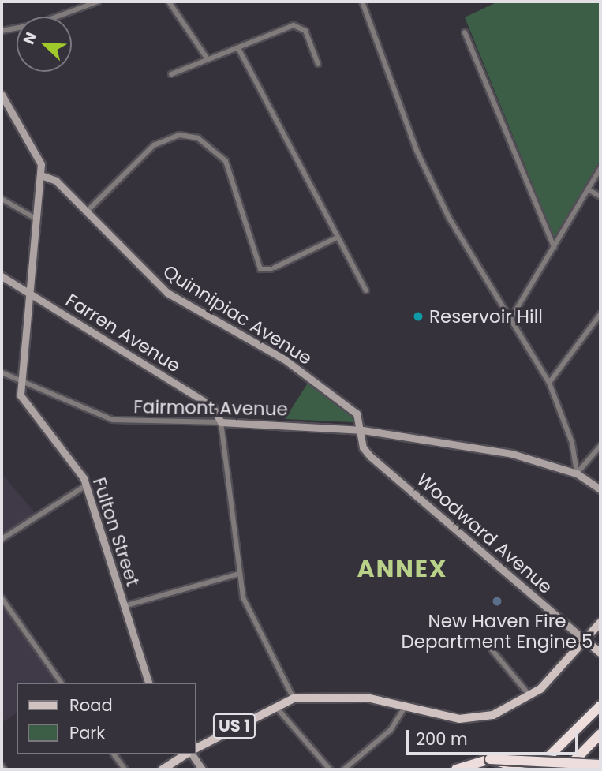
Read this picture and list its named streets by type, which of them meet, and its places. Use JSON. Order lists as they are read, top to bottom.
{
  "streets": {
    "main road": [
      "Quinnipiac Avenue",
      "Farren Avenue",
      "Fairmont Avenue",
      "Fulton Street",
      "Woodward Avenue",
      "US 1"
    ]
  },
  "crossings": [
    ["Quinnipiac Avenue", "Fairmont Avenue"],
    ["Quinnipiac Avenue", "Fulton Street"],
    ["Quinnipiac Avenue", "Woodward Avenue"],
    ["Farren Avenue", "Fairmont Avenue"],
    ["Farren Avenue", "Fulton Street"],
    ["Fairmont Avenue", "Fulton Street"],
    ["Fairmont Avenue", "Woodward Avenue"],
    ["Woodward Avenue", "US 1"]
  ],
  "districts": ["ANNEX"],
  "places": ["Reservoir Hill", "New Haven Fire Department Engine 5"],
  "legend": ["Road", "Park"],
  "scale_bar": "200 m",
  "north": "top left"
}
